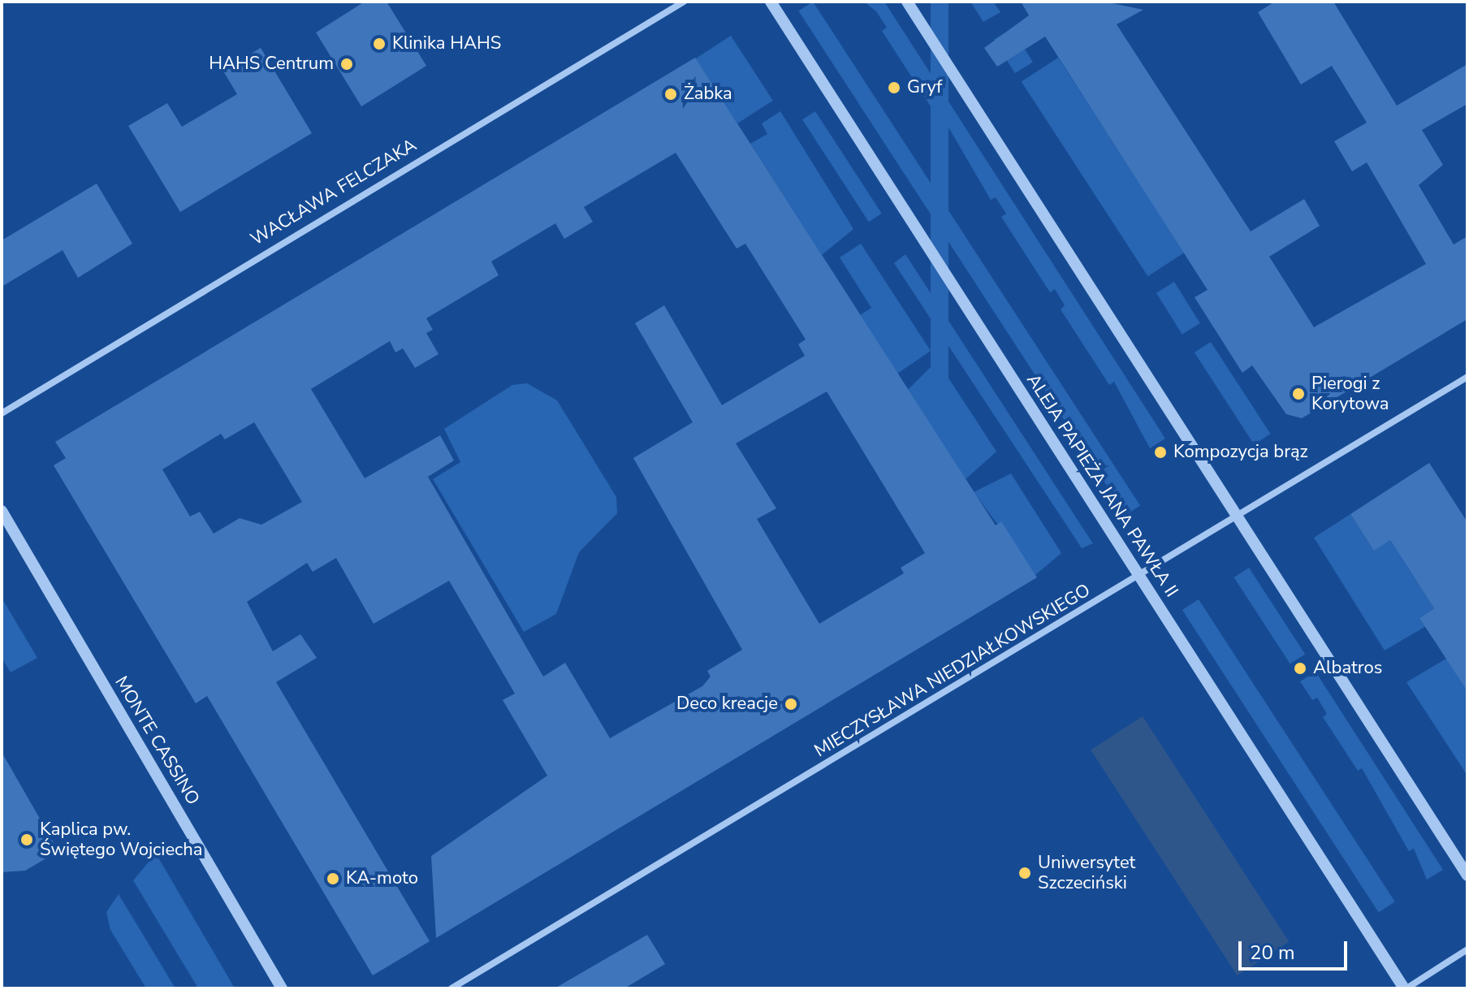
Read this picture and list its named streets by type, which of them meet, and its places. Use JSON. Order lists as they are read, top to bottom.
{
  "streets": {
    "street": [
      "WACŁAWA FELCZAKA",
      "ALEJA PAPIEŻA JANA PAWŁA II",
      "MIECZYSŁAWA NIEDZIAŁKOWSKIEGO",
      "MONTE CASSINO"
    ]
  },
  "crossings": [
    ["ALEJA PAPIEŻA JANA PAWŁA II", "MIECZYSŁAWA NIEDZIAŁKOWSKIEGO"]
  ],
  "places": [
    "Klinika HAHS",
    "HAHS Centrum",
    "Gryf",
    "Żabka",
    "Pierogi z Korytowa",
    "Kompozycja brąz",
    "Albatros",
    "Deco kreacje",
    "Kaplica pw. Świętego Wojciecha",
    "Uniwersytet Szczeciński",
    "KA-moto"
  ],
  "scale_bar": "20 m"
}
